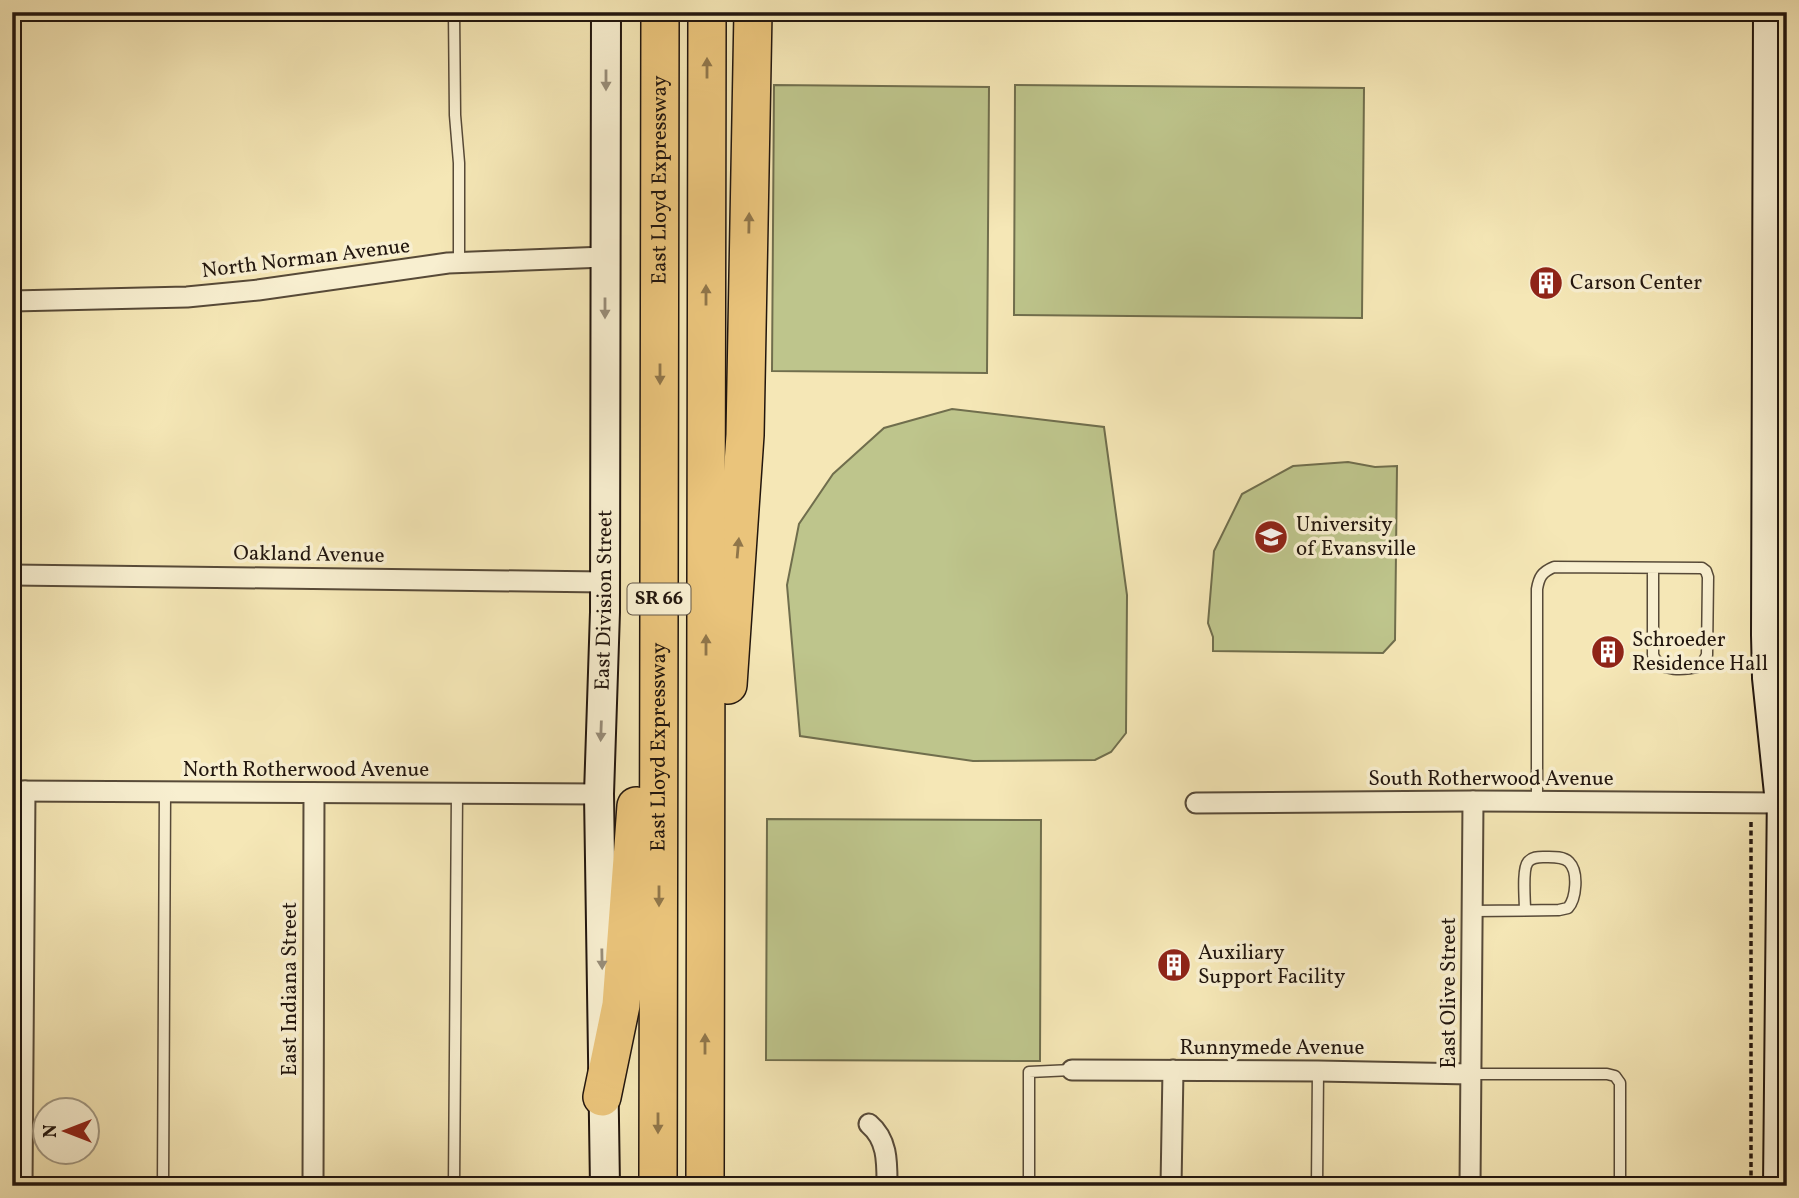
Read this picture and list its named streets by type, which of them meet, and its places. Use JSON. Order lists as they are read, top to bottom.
{
  "streets": {
    "highway": ["East Lloyd Expressway", "SR 66"],
    "street": [
      "North Norman Avenue",
      "Oakland Avenue",
      "East Division Street",
      "North Rotherwood Avenue",
      "South Rotherwood Avenue",
      "East Indiana Street",
      "East Olive Street",
      "Runnymede Avenue"
    ]
  },
  "crossings": [
    ["North Norman Avenue", "East Division Street"],
    ["Oakland Avenue", "East Division Street"],
    ["East Division Street", "North Rotherwood Avenue"],
    ["North Rotherwood Avenue", "East Indiana Street"],
    ["South Rotherwood Avenue", "East Olive Street"],
    ["East Olive Street", "Runnymede Avenue"]
  ],
  "one_way": ["East Division Street"],
  "places": {
    "building": ["Carson Center", "Schroeder Residence Hall", "Auxiliary Support Facility"],
    "school or university": ["University of Evansville"]
  },
  "north": "left"
}
